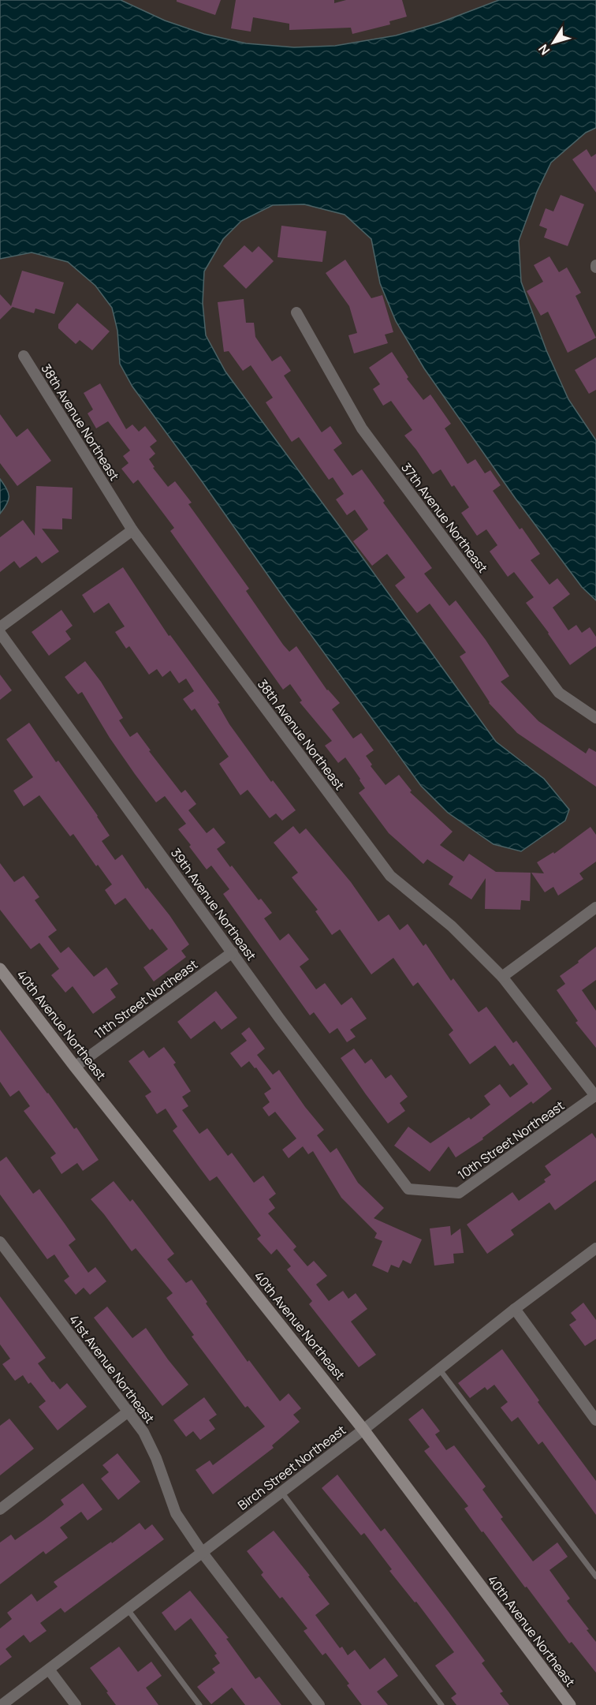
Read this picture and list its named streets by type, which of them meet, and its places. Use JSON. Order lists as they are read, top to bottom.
{
  "streets": {
    "street": [
      "38th Avenue Northeast",
      "37th Avenue Northeast",
      "39th Avenue Northeast",
      "11th Street Northeast",
      "40th Avenue Northeast",
      "10th Street Northeast",
      "41st Avenue Northeast",
      "Birch Street Northeast"
    ]
  },
  "crossings": [
    ["38th Avenue Northeast", "10th Street Northeast"],
    ["39th Avenue Northeast", "11th Street Northeast"],
    ["39th Avenue Northeast", "10th Street Northeast"],
    ["11th Street Northeast", "40th Avenue Northeast"],
    ["40th Avenue Northeast", "Birch Street Northeast"],
    ["41st Avenue Northeast", "Birch Street Northeast"]
  ],
  "north": "bottom left"
}
